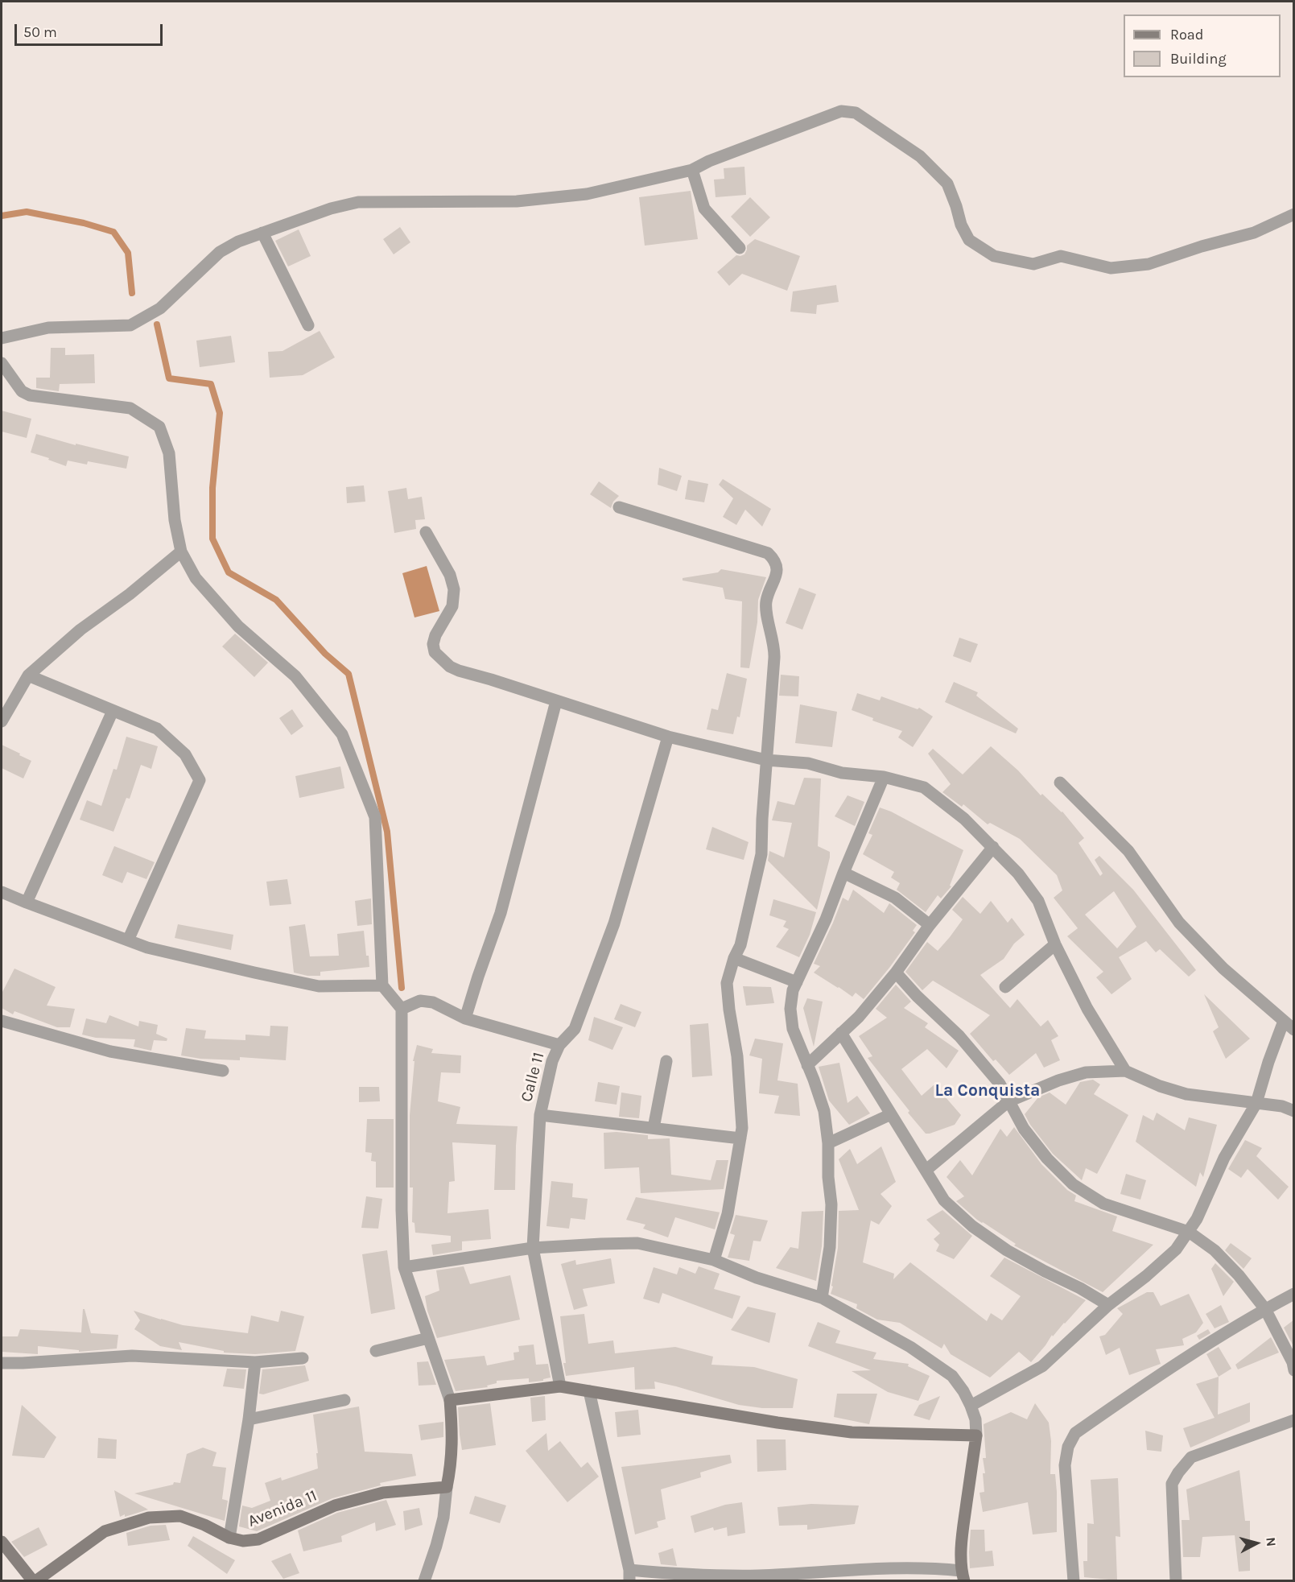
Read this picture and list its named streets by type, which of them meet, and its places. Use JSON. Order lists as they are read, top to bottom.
{
  "streets": {
    "street": ["Calle 11", "Avenida 11"]
  },
  "districts": ["La Conquista"],
  "legend": ["Road", "Building"],
  "scale_bar": "50 m",
  "north": "right"
}
